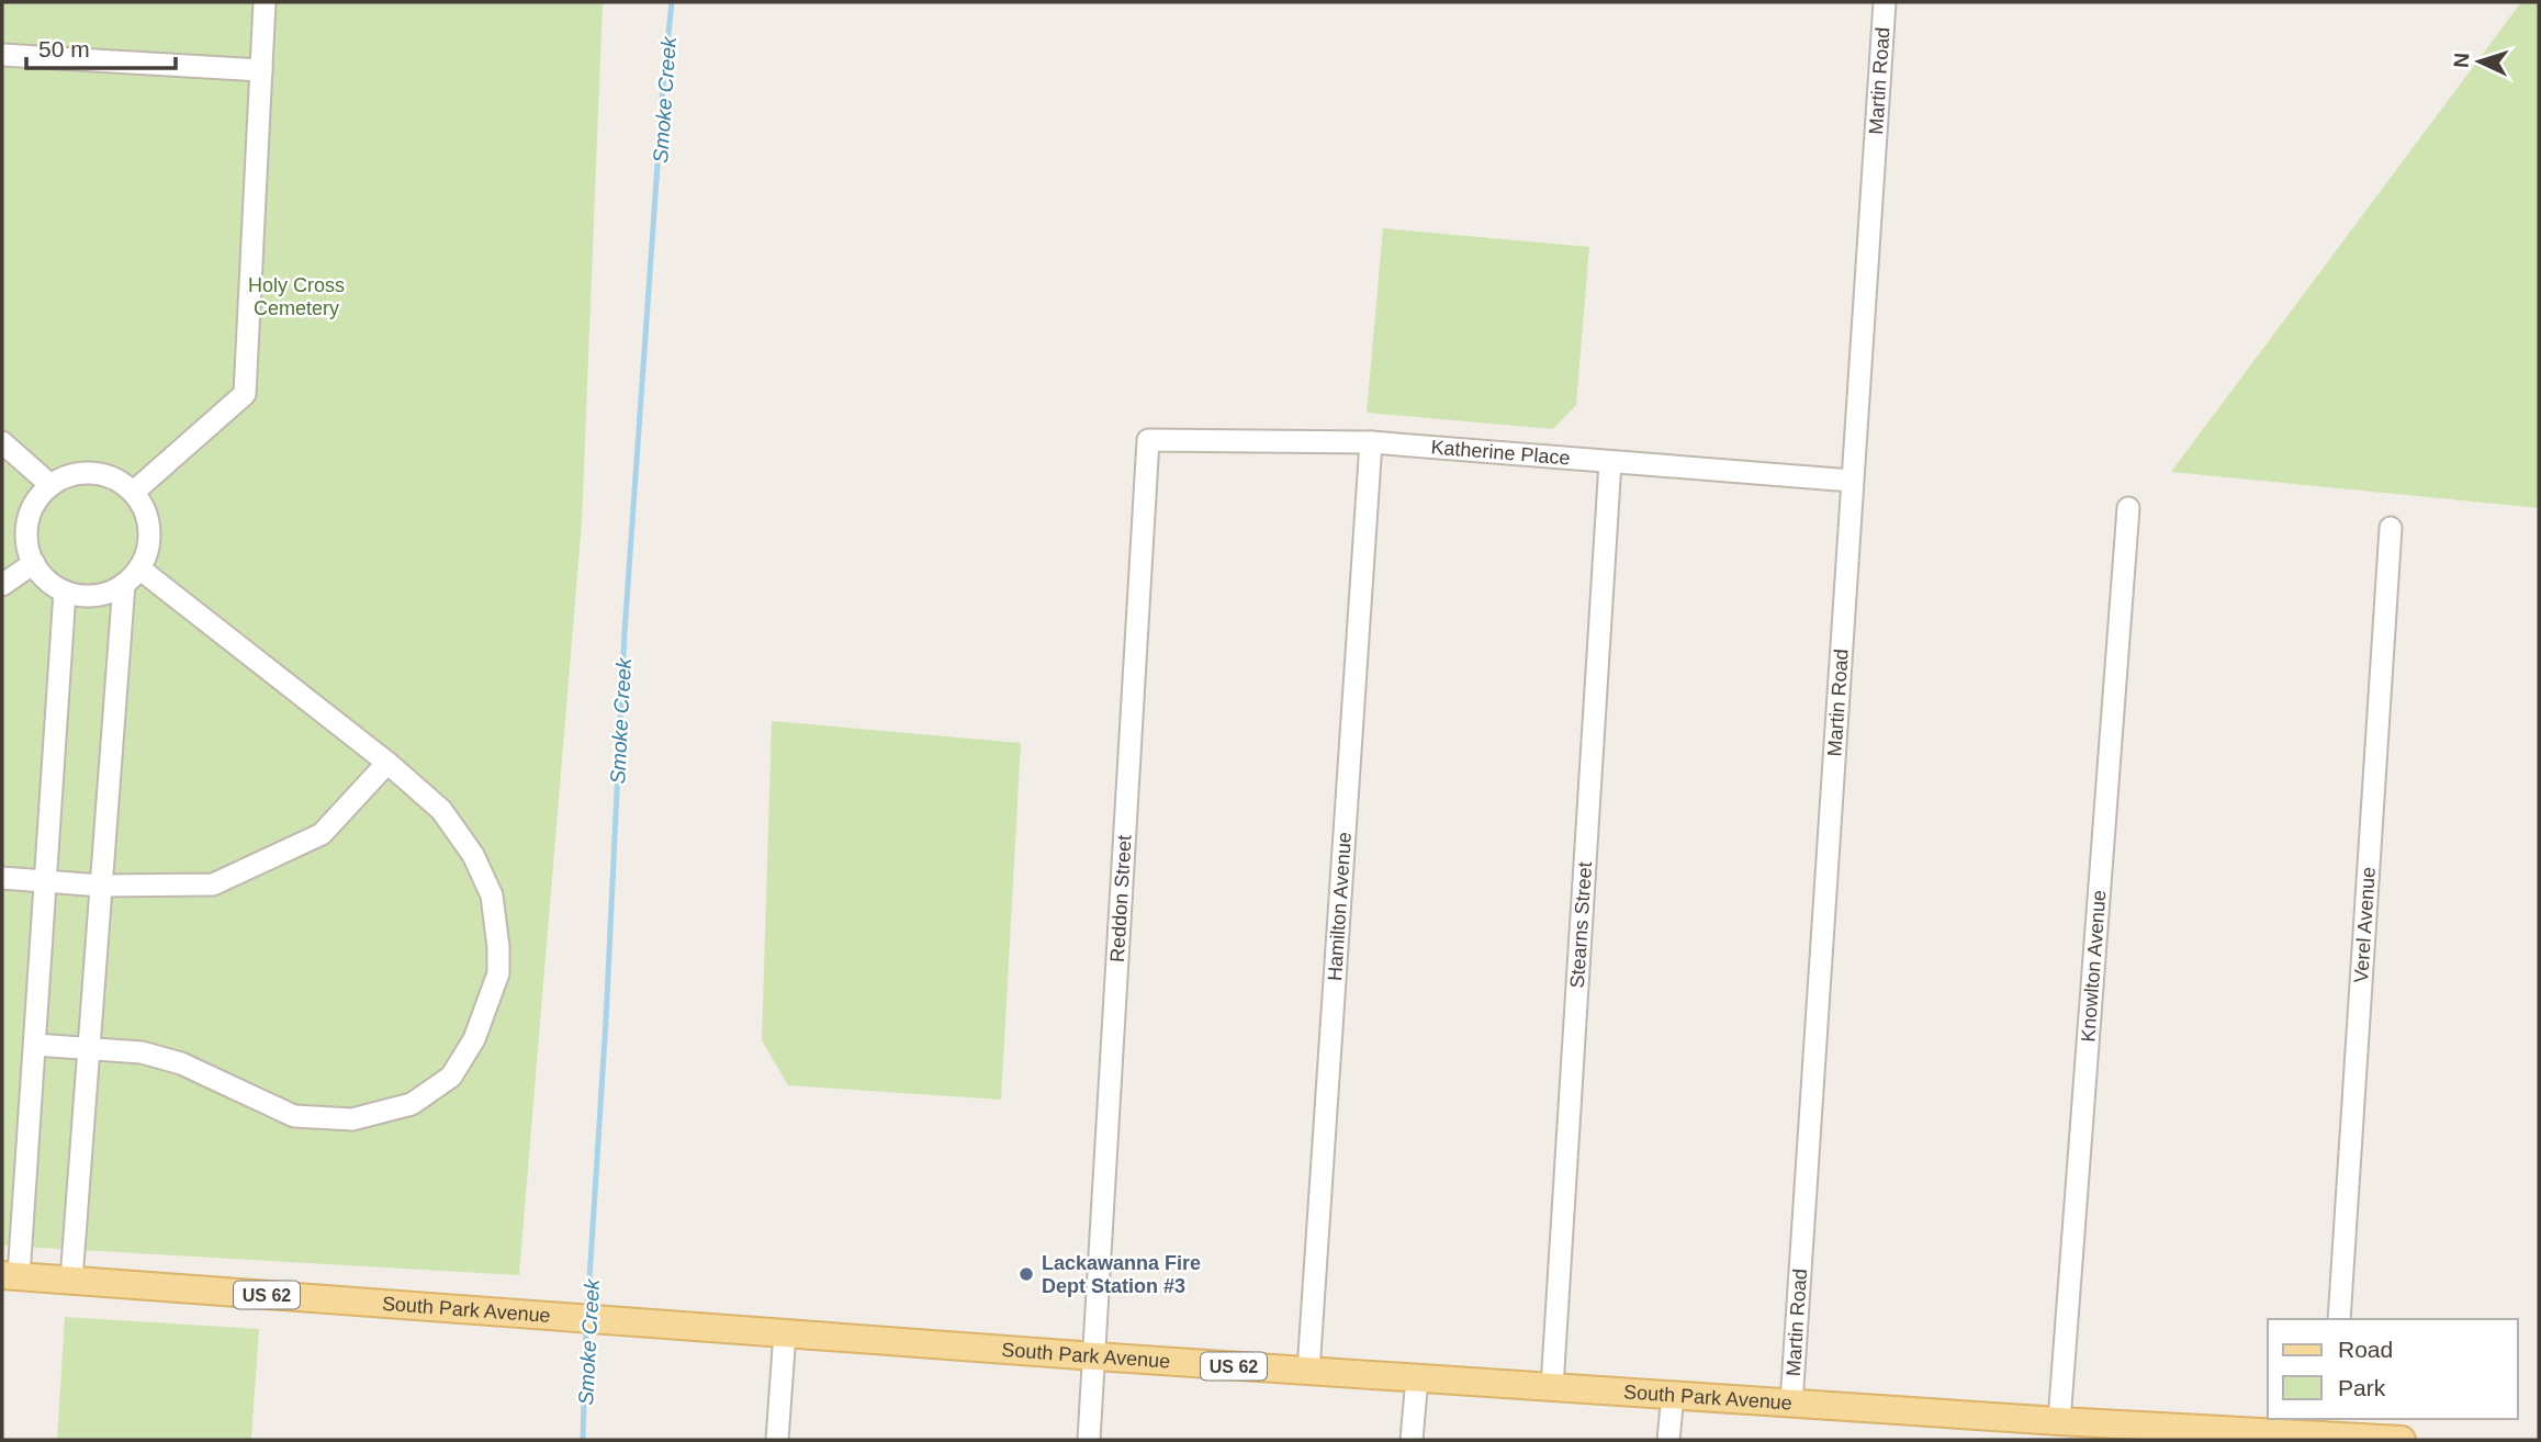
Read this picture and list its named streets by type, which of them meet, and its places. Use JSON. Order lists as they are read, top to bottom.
{
  "streets": {
    "main road": ["US 62", "South Park Avenue"],
    "street": [
      "Martin Road",
      "Katherine Place",
      "Reddon Street",
      "Hamilton Avenue",
      "Stearns Street",
      "Verel Avenue",
      "Knowlton Avenue"
    ]
  },
  "crossings": [
    ["Martin Road", "Katherine Place"],
    ["Martin Road", "South Park Avenue"],
    ["Katherine Place", "Reddon Street"],
    ["Katherine Place", "Hamilton Avenue"],
    ["Katherine Place", "Stearns Street"],
    ["Reddon Street", "South Park Avenue"],
    ["Hamilton Avenue", "South Park Avenue"],
    ["Stearns Street", "South Park Avenue"],
    ["Knowlton Avenue", "South Park Avenue"]
  ],
  "water": ["Smoke Creek"],
  "parks": ["Holy Cross Cemetery"],
  "places": ["Lackawanna Fire Dept Station #3"],
  "legend": ["Road", "Park"],
  "scale_bar": "50 m",
  "north": "left"
}
